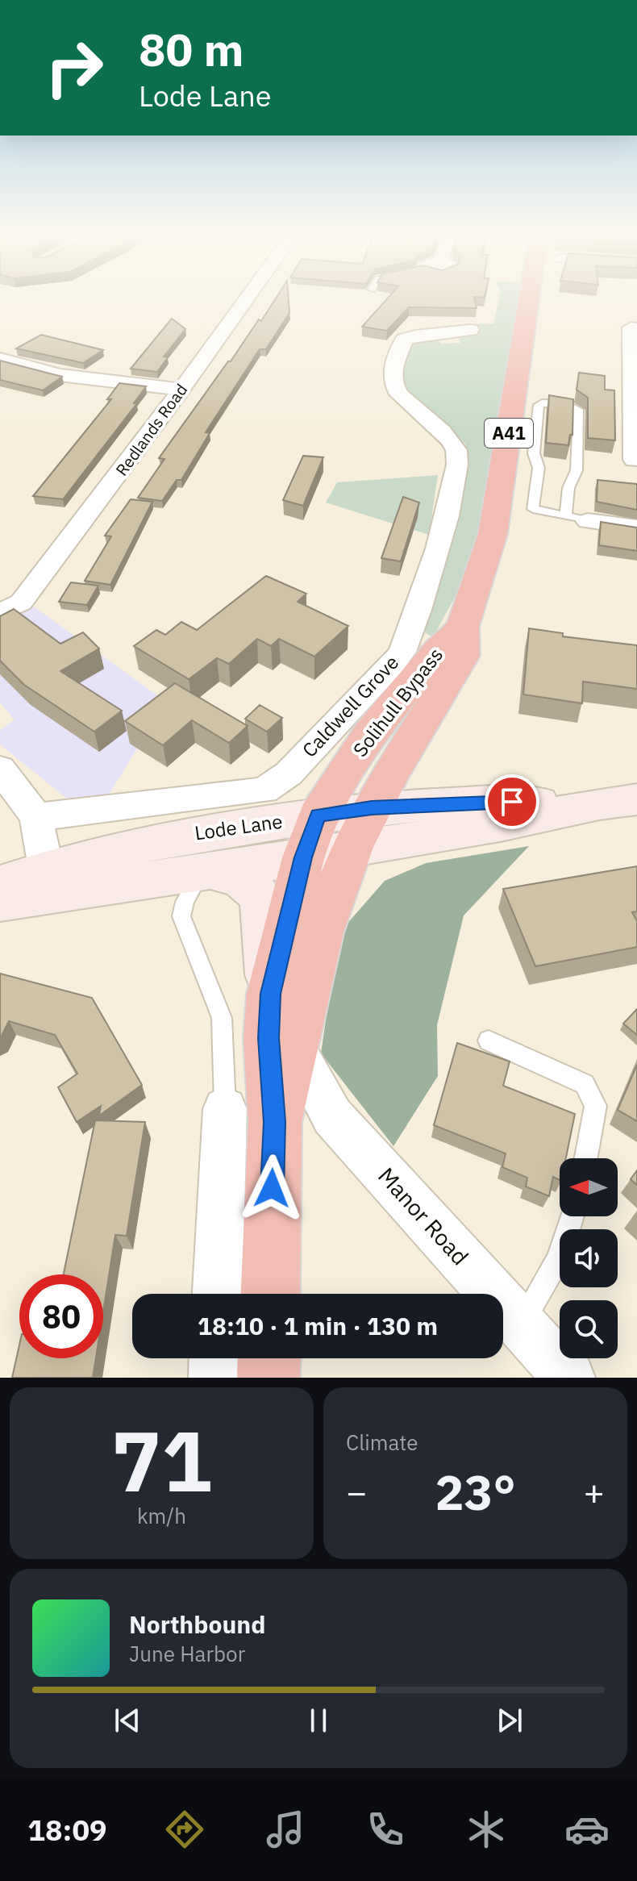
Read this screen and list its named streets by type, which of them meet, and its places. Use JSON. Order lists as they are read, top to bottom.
{
  "streets": {
    "highway": ["A41", "Solihull Bypass"],
    "main road": ["Lode Lane"],
    "street": ["Redlands Road", "Caldwell Grove", "Manor Road"]
  },
  "crossings": [
    ["A41", "Solihull Bypass"],
    ["A41", "Lode Lane"],
    ["A41", "Manor Road"],
    ["Solihull Bypass", "Lode Lane"]
  ],
  "north": "left",
  "page": {
    "turn": ["80 m", "Lode Lane"],
    "limit": "80",
    "trip": "18:10 · 1 min · 130 m",
    "tile": [
      ["71", "km/h"],
      "Climate"
    ],
    "heat": ["−", "23°", "+"],
    "song": ["Northbound", "June Harbor"],
    "tabs": "18:09"
  }
}
